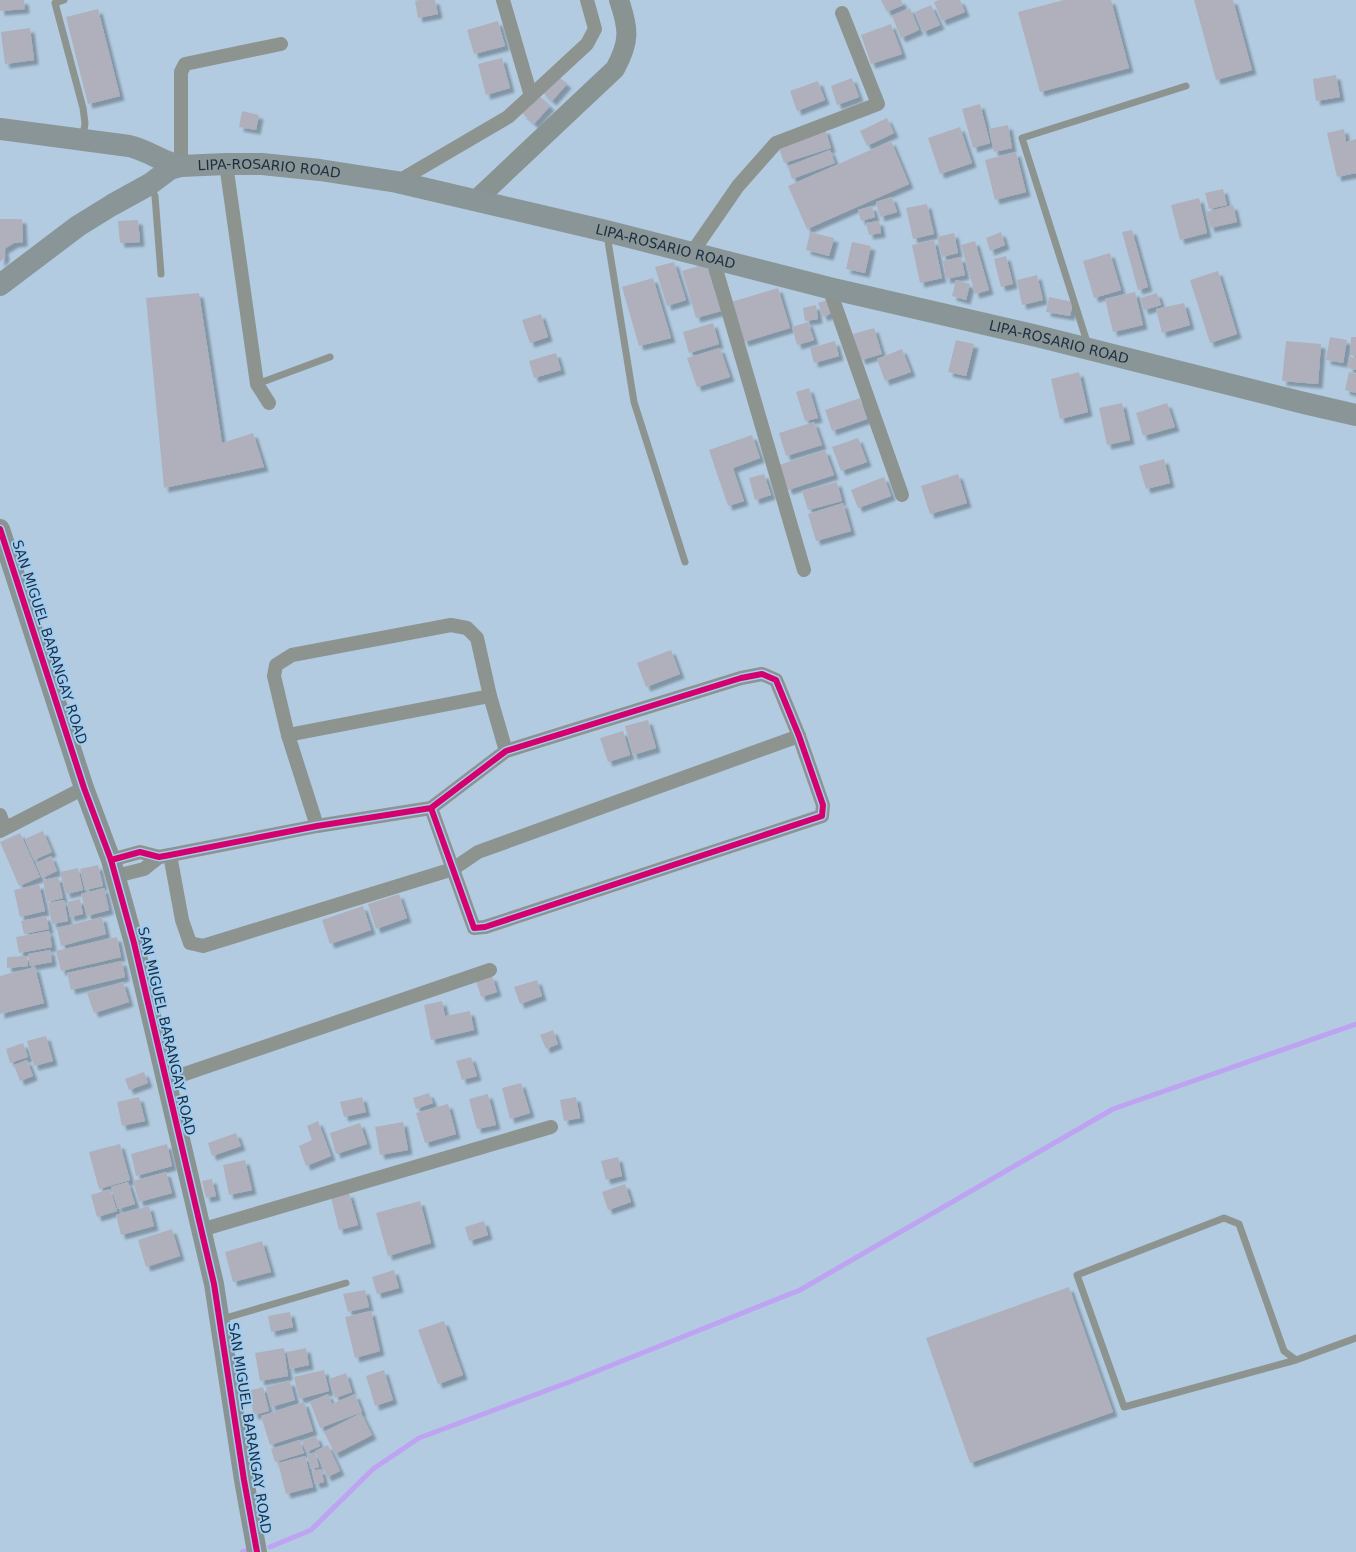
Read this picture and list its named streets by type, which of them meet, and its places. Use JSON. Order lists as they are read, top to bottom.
{
  "streets": {
    "main road": ["LIPA-ROSARIO ROAD"],
    "street": ["SAN MIGUEL BARANGAY ROAD"]
  }
}
